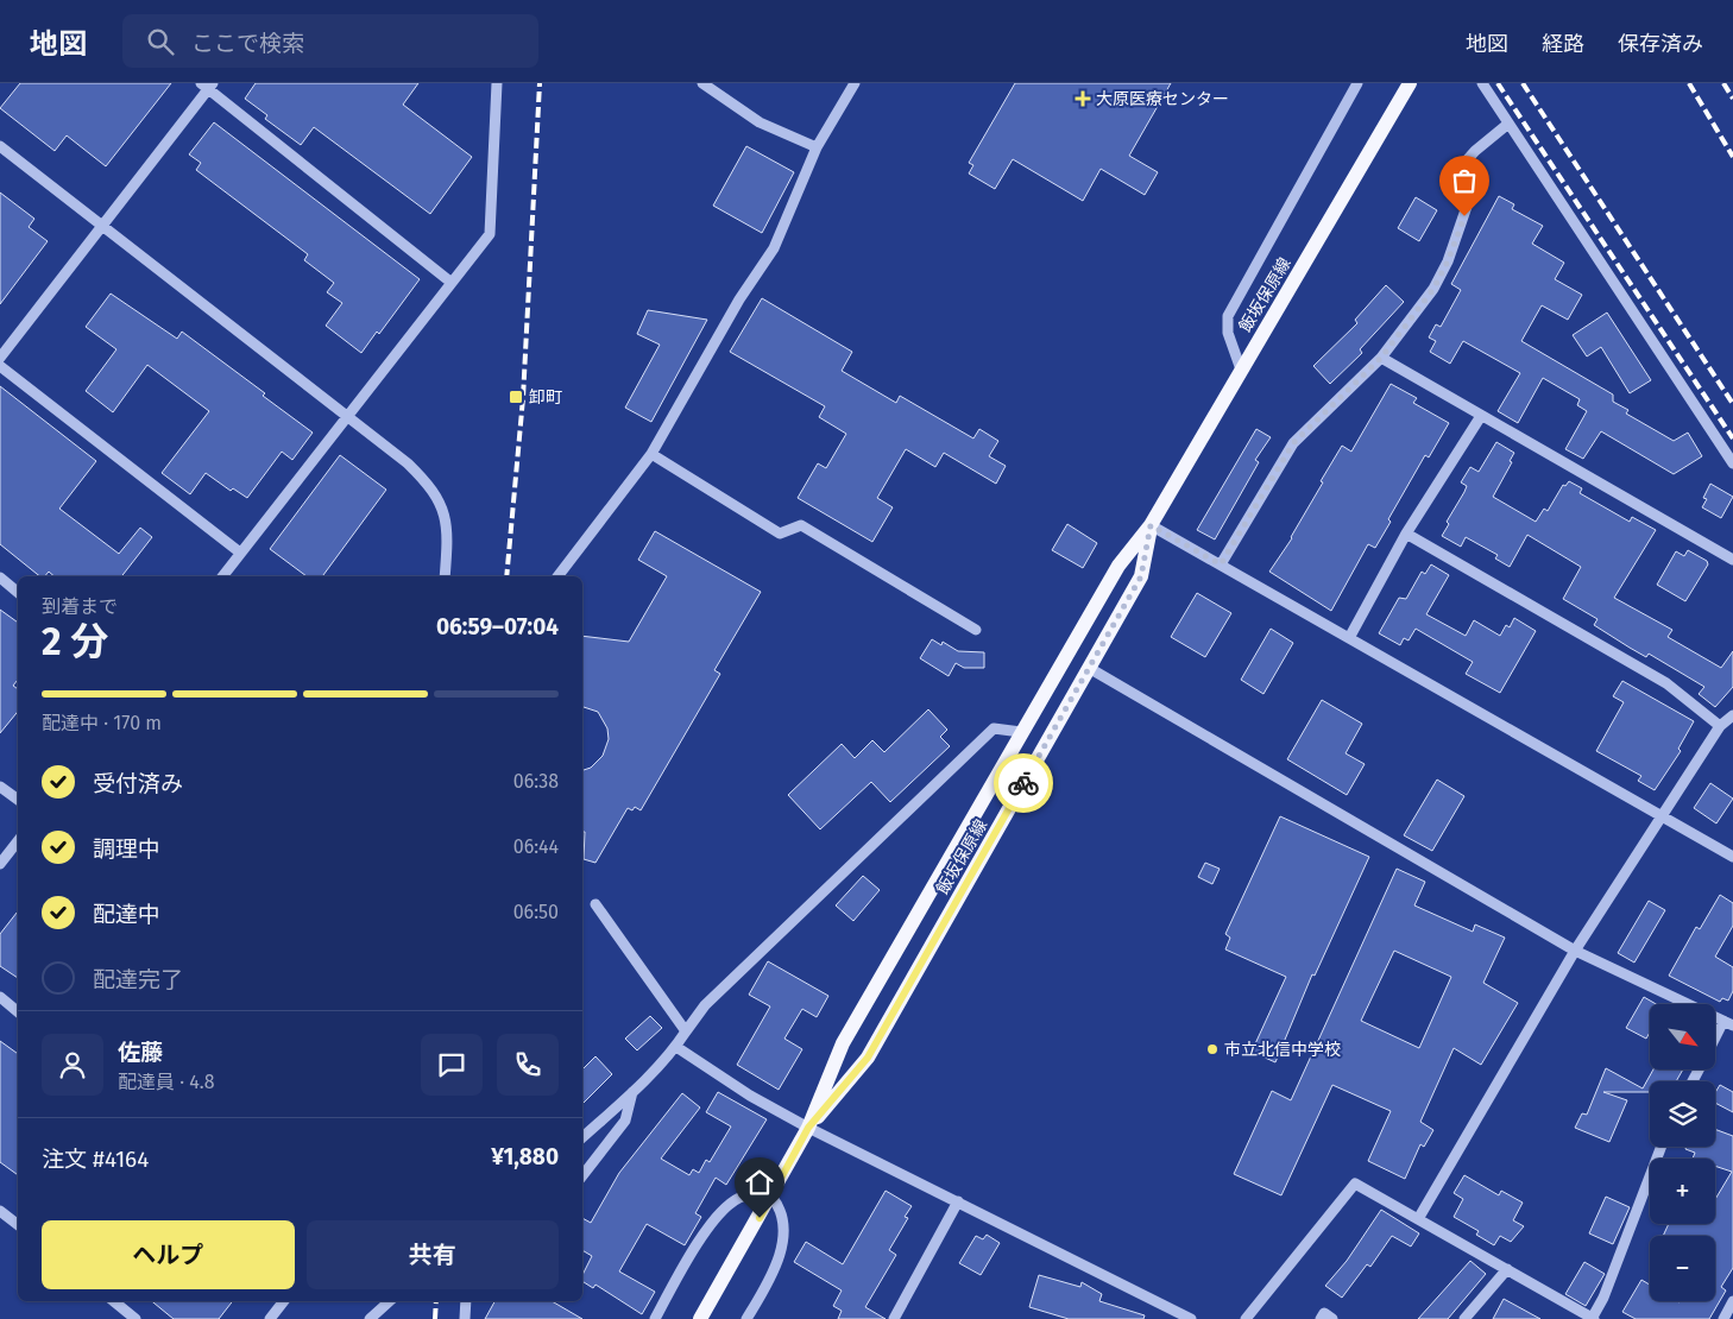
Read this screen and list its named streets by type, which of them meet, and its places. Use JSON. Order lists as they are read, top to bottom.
{
  "streets": {
    "main road": ["飯坂保原線"]
  },
  "places": {
    "health": ["大原医療センター"],
    "transit": ["卸町"],
    "other": ["市立北信中学校"]
  },
  "north": "bottom right",
  "page": {
    "header": "地図",
    "search": "ここで検索",
    "nav": ["地図", "経路", "保存済み"],
    "heading": ["2 分", "到着まで", "06:59–07:04"],
    "panel": [
      "佐藤",
      "配達員 · 4.8",
      "注文 #4164",
      "¥1,880"
    ],
    "bar": "配達中 · 170 m",
    "list": [
      ["受付済み", "06:38"],
      ["調理中", "06:44"],
      ["配達中", "06:50"],
      "配達完了"
    ],
    "map_buttons": ["+", "−"],
    "buttons": ["ヘルプ", "共有"]
  }
}
